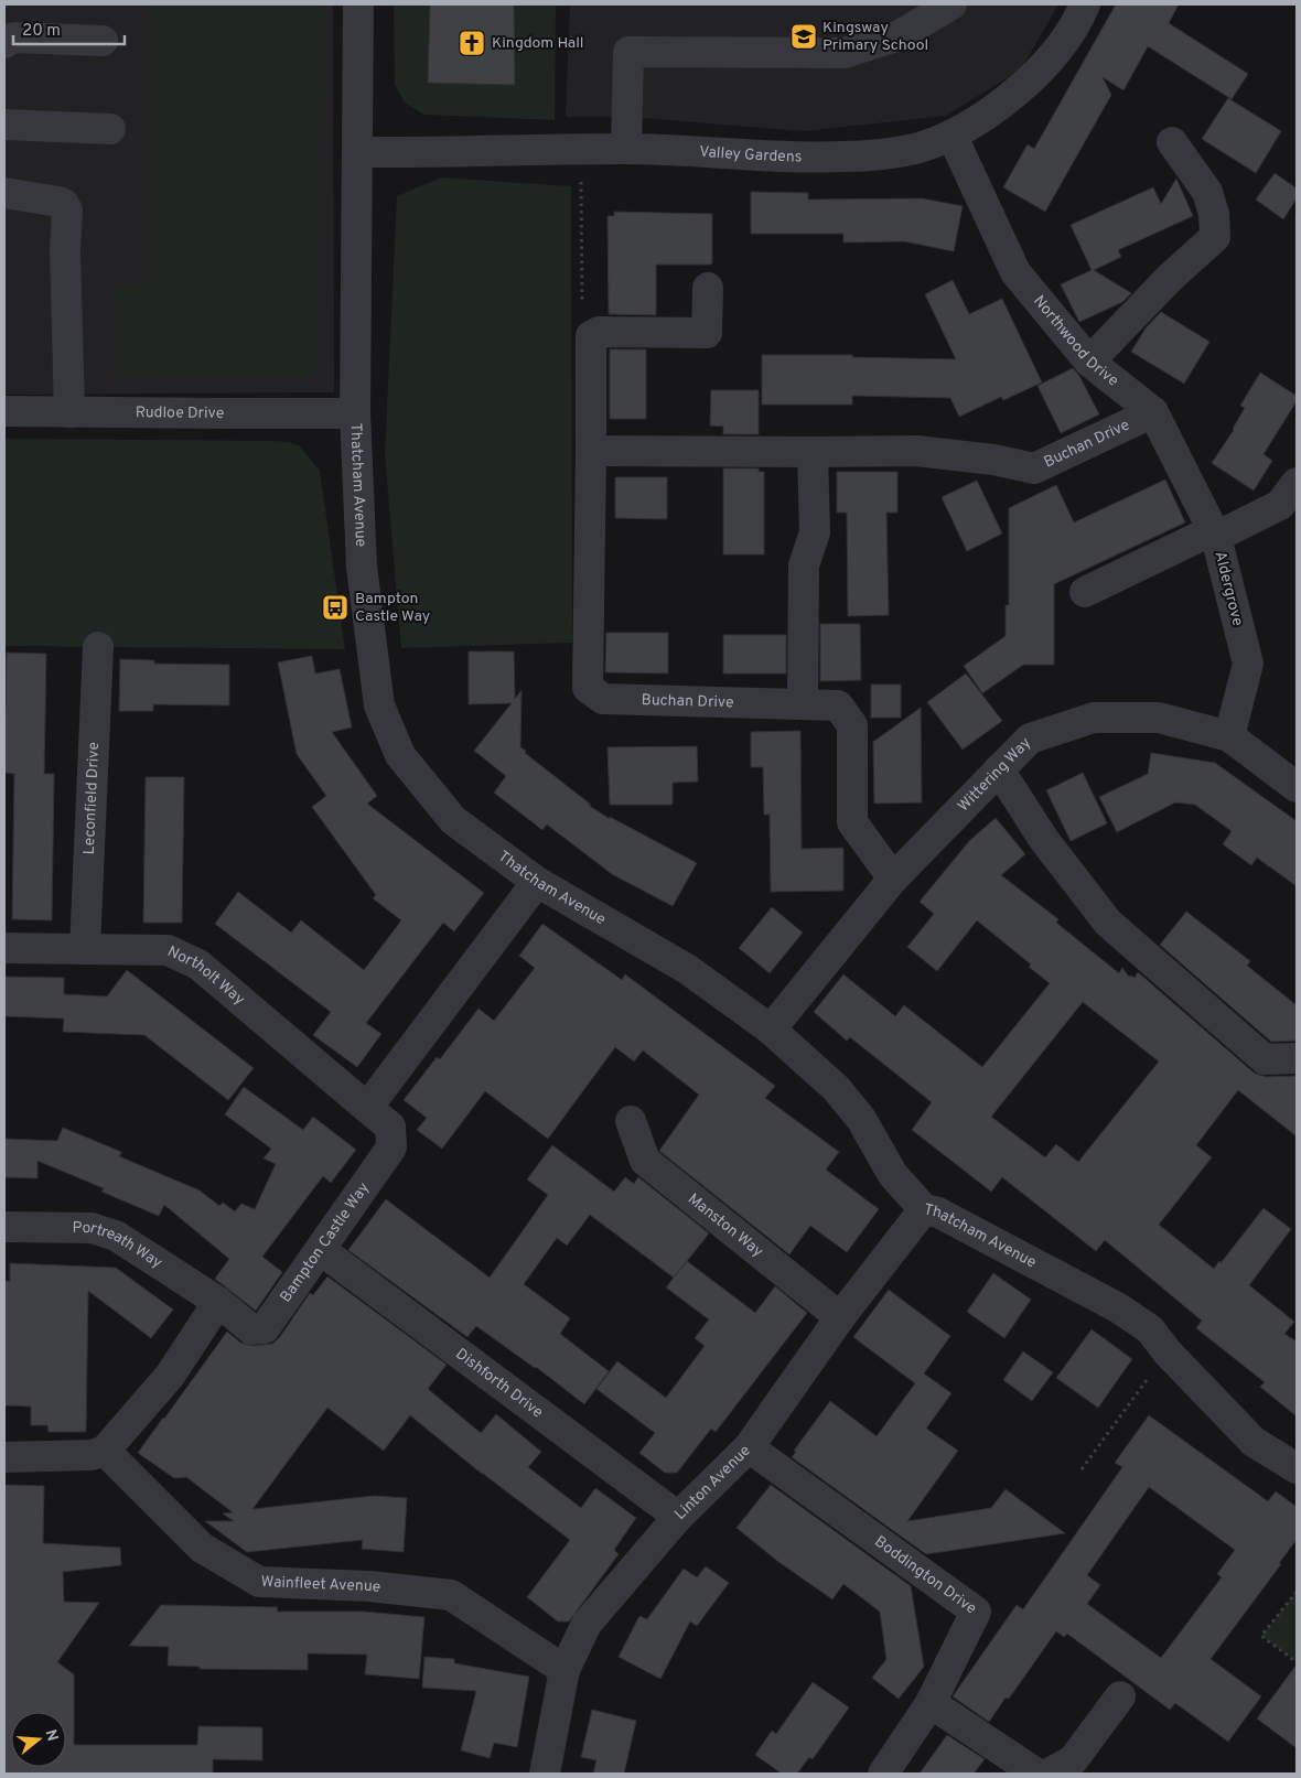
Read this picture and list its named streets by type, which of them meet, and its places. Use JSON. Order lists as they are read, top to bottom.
{
  "streets": {
    "street": [
      "Valley Gardens",
      "Northwood Drive",
      "Rudloe Drive",
      "Buchan Drive",
      "Thatcham Avenue",
      "Aldergrove",
      "Wittering Way",
      "Leconfield Drive",
      "Northolt Way",
      "Manston Way",
      "Bampton Castle Way",
      "Portreath Way",
      "Dishforth Drive",
      "Linton Avenue",
      "Boddington Drive",
      "Wainfleet Avenue"
    ]
  },
  "crossings": [
    ["Valley Gardens", "Northwood Drive"],
    ["Valley Gardens", "Thatcham Avenue"],
    ["Northwood Drive", "Buchan Drive"],
    ["Northwood Drive", "Aldergrove"],
    ["Rudloe Drive", "Thatcham Avenue"],
    ["Buchan Drive", "Wittering Way"],
    ["Thatcham Avenue", "Wittering Way"],
    ["Thatcham Avenue", "Linton Avenue"],
    ["Aldergrove", "Wittering Way"],
    ["Leconfield Drive", "Northolt Way"],
    ["Northolt Way", "Bampton Castle Way"],
    ["Manston Way", "Linton Avenue"],
    ["Bampton Castle Way", "Portreath Way"],
    ["Bampton Castle Way", "Dishforth Drive"],
    ["Dishforth Drive", "Linton Avenue"],
    ["Linton Avenue", "Boddington Drive"],
    ["Linton Avenue", "Wainfleet Avenue"]
  ],
  "places": {
    "school or university": ["Kingsway Primary School"],
    "church": ["Kingdom Hall"],
    "bus stop": ["Bampton Castle Way"]
  },
  "scale_bar": "20 m",
  "north": "right"
}
